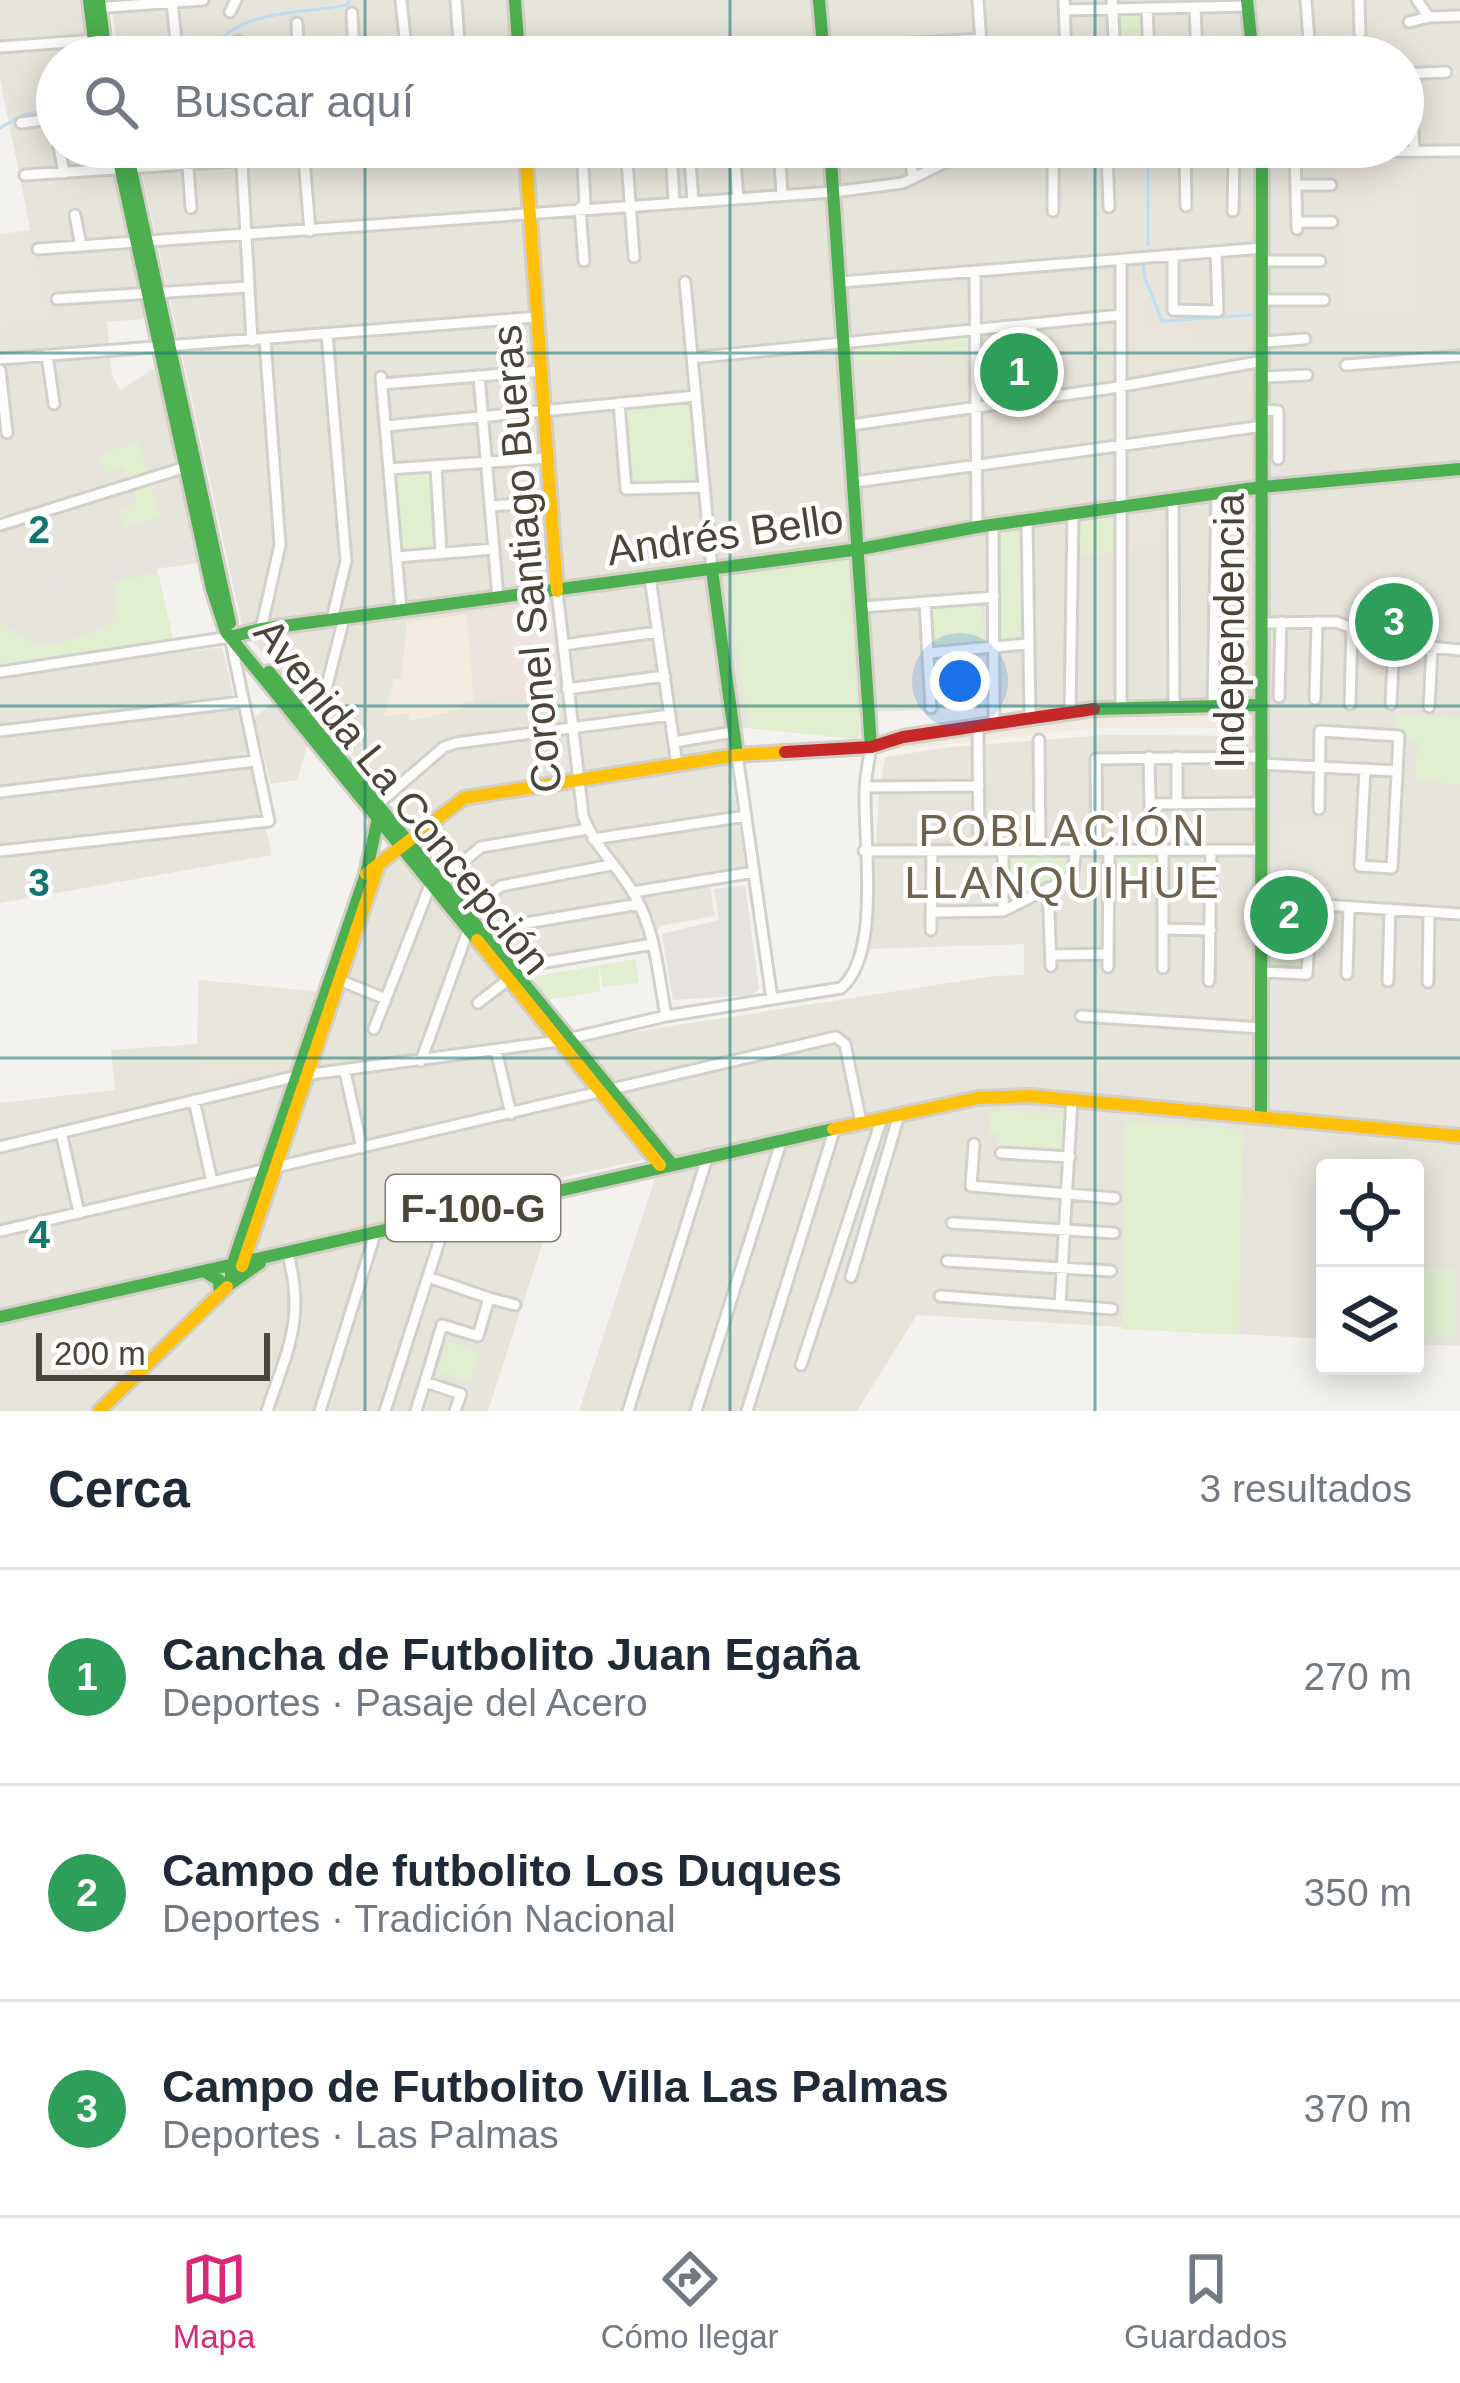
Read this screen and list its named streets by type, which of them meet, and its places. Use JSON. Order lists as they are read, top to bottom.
{
  "streets": {
    "street": [
      "Andrés Bello",
      "Coronel Santiago Bueras",
      "Independencia",
      "Avenida La Concepción",
      "F-100-G"
    ]
  },
  "crossings": [
    ["Andrés Bello", "Coronel Santiago Bueras"],
    ["Andrés Bello", "Independencia"],
    ["Andrés Bello", "Avenida La Concepción"],
    ["Independencia", "F-100-G"],
    ["Avenida La Concepción", "F-100-G"]
  ],
  "districts": ["POBLACIÓN LLANQUIHUE"],
  "scale_bar": "200 m",
  "page": {
    "search": "Buscar aquí",
    "pins": ["1", "3", "2"],
    "scale": "200 m",
    "heading": ["Cerca", "3 resultados"],
    "list": [
      {
        "mark": "1",
        "name": "Cancha de Futbolito Juan Egaña",
        "note": "Deportes · Pasaje del Acero",
        "value": "270 m"
      },
      {
        "mark": "2",
        "name": "Campo de futbolito Los Duques",
        "note": "Deportes · Tradición Nacional",
        "value": "350 m"
      },
      {
        "mark": "3",
        "name": "Campo de Futbolito Villa Las Palmas",
        "note": "Deportes · Las Palmas",
        "value": "370 m"
      }
    ],
    "nav": ["Mapa", "Cómo llegar", "Guardados"]
  },
  "grid": {
    "rows": ["2", "3", "4"]
  }
}
